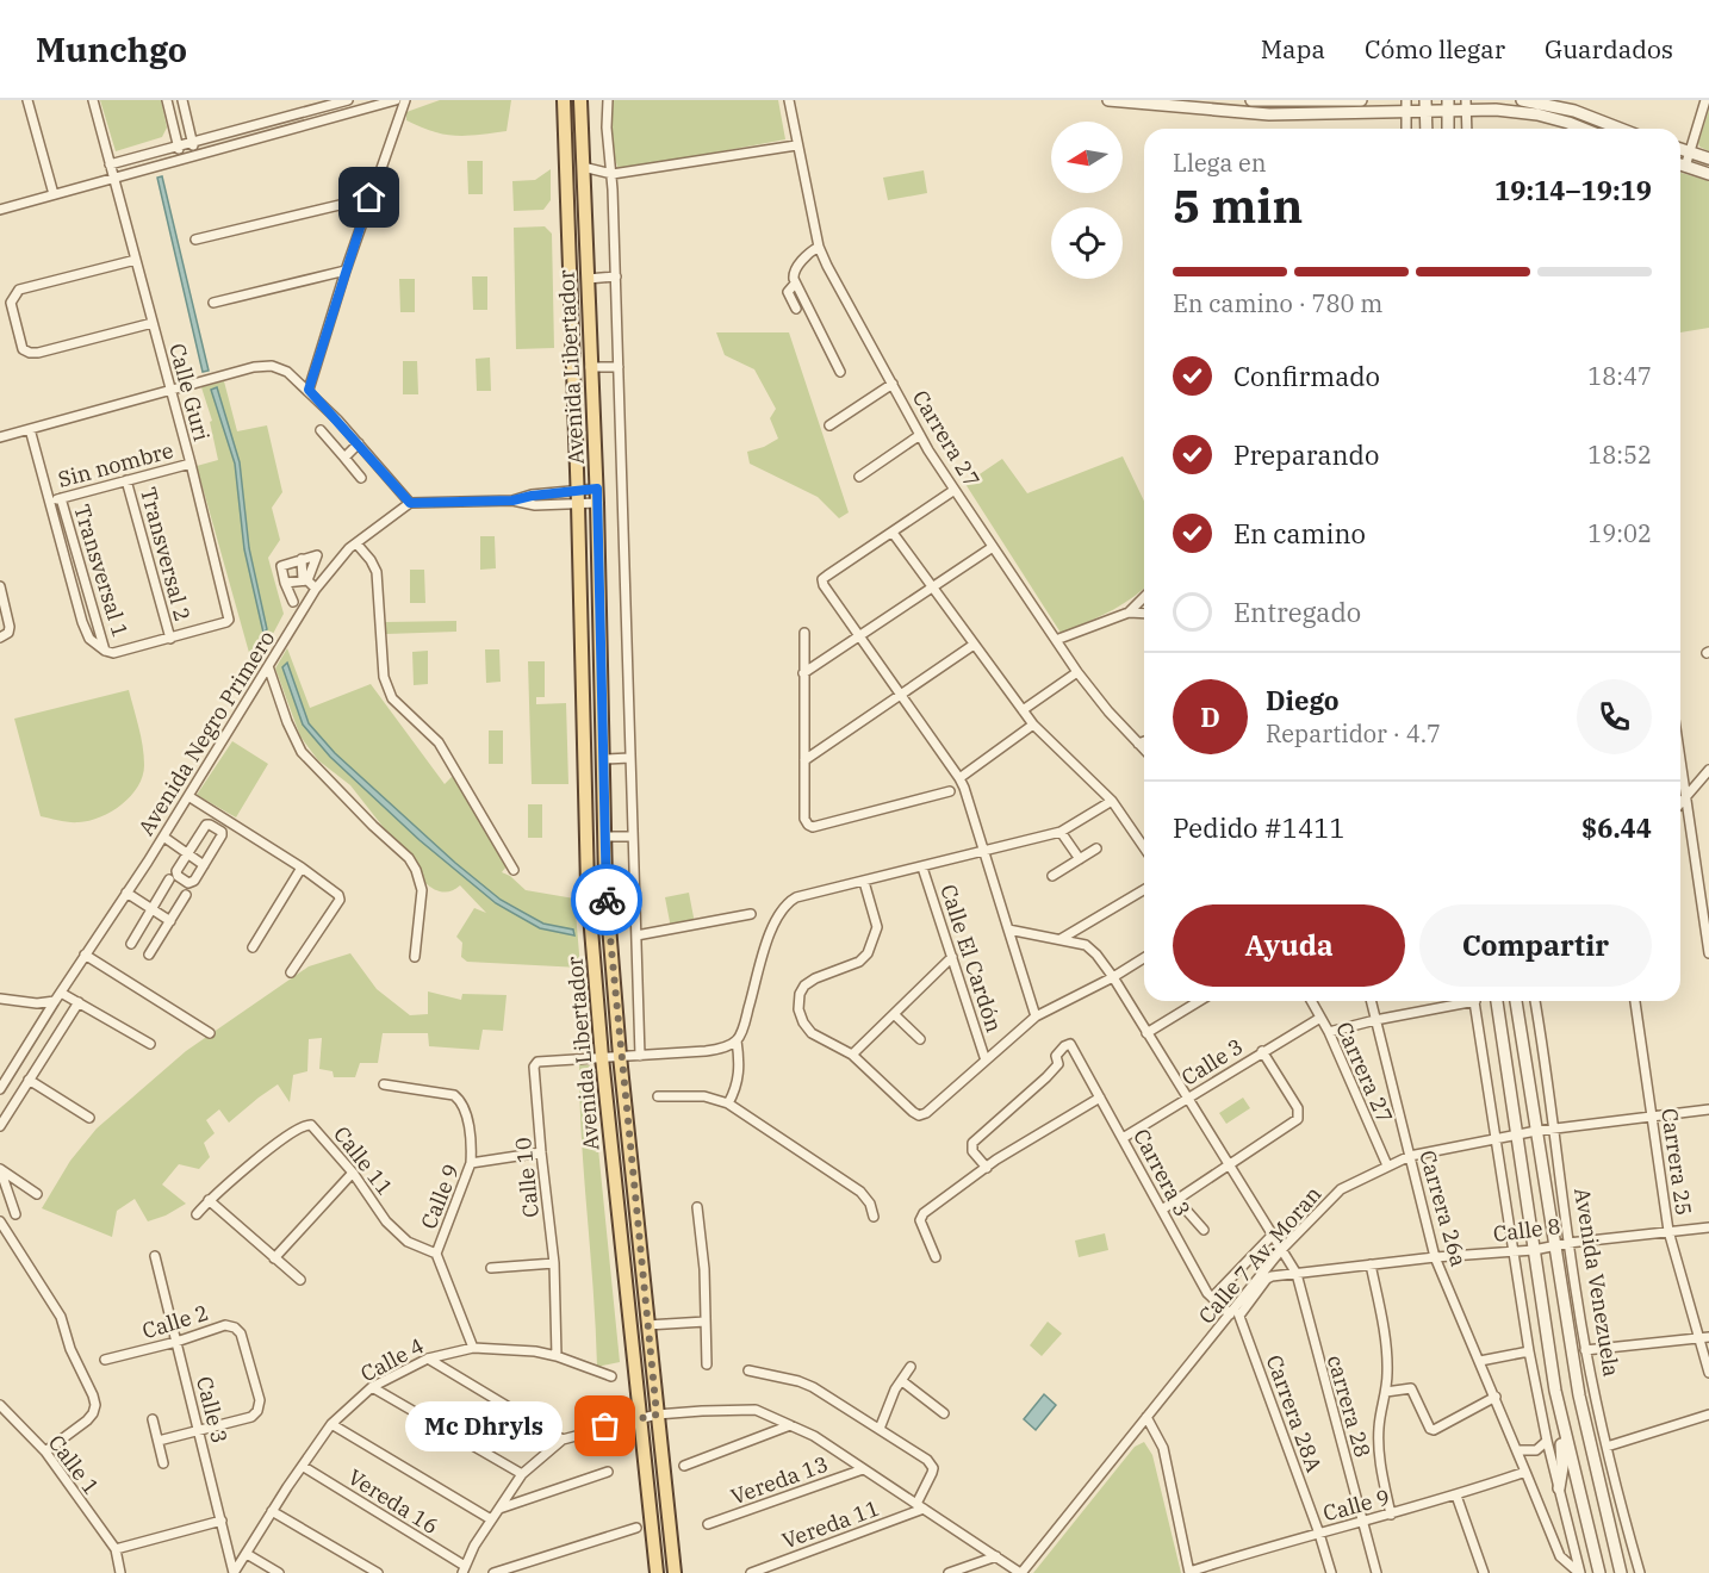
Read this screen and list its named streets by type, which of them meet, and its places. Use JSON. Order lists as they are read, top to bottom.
{
  "streets": {
    "main road": ["Avenida Libertador"],
    "street": [
      "Calle Guri",
      "Carrera 27",
      "Sin nombre",
      "Transversal 2",
      "Transversal 1",
      "Avenida Negro Primero",
      "Calle El Cardón",
      "Calle 3",
      "Calle 11",
      "Carrera 25",
      "Carrera 3",
      "Calle 10",
      "Calle 9",
      "Carrera 26a",
      "Calle 8",
      "Calle 7 Av. Moran",
      "Avenida Venezuela",
      "Calle 2",
      "Calle 4",
      "carrera 28",
      "Carrera 28A",
      "Calle 1",
      "Vereda 13",
      "Vereda 16",
      "Vereda 11"
    ]
  },
  "crossings": [
    ["Avenida Libertador", "Calle 10"],
    ["Calle Guri", "Sin nombre"],
    ["Calle Guri", "Transversal 1"],
    ["Carrera 27", "Calle 3"],
    ["Carrera 27", "Calle 7 Av. Moran"],
    ["Sin nombre", "Transversal 2"],
    ["Sin nombre", "Transversal 1"],
    ["Transversal 2", "Transversal 1"],
    ["Calle 3", "Carrera 3"],
    ["Calle 3", "Calle 2"],
    ["Calle 3", "Calle 4"],
    ["Calle 3", "carrera 28"],
    ["Calle 11", "Calle 9"],
    ["Carrera 25", "Calle 8"],
    ["Carrera 25", "Calle 7 Av. Moran"],
    ["Carrera 3", "Calle 8"],
    ["Carrera 3", "Calle 7 Av. Moran"],
    ["Carrera 3", "Carrera 28A"],
    ["Calle 10", "Calle 9"],
    ["Calle 10", "Calle 4"],
    ["Calle 9", "Carrera 26a"],
    ["Calle 9", "Calle 4"],
    ["Calle 9", "carrera 28"],
    ["Calle 9", "Carrera 28A"],
    ["Carrera 26a", "Calle 8"],
    ["Carrera 26a", "Calle 7 Av. Moran"],
    ["Calle 8", "Calle 7 Av. Moran"],
    ["Calle 8", "Avenida Venezuela"],
    ["Calle 8", "carrera 28"],
    ["Calle 8", "Carrera 28A"],
    ["Calle 7 Av. Moran", "Avenida Venezuela"],
    ["Calle 7 Av. Moran", "carrera 28"],
    ["Calle 7 Av. Moran", "Carrera 28A"],
    ["Calle 4", "Vereda 16"]
  ],
  "places": ["Mc Dhryls"],
  "north": "left",
  "page": {
    "header": "Munchgo",
    "nav": ["Mapa", "Cómo llegar", "Guardados"],
    "heading": ["5 min", "Llega en", "19:14–19:19"],
    "panel": [
      "Diego",
      "Repartidor · 4.7",
      "Pedido #1411",
      "$6.44"
    ],
    "bar": "En camino · 780 m",
    "list": [
      ["Confirmado", "18:47"],
      ["Preparando", "18:52"],
      ["En camino", "19:02"],
      "Entregado"
    ],
    "round": "D",
    "buttons": ["Ayuda", "Compartir"],
    "bubble": "Mc Dhryls"
  }
}
